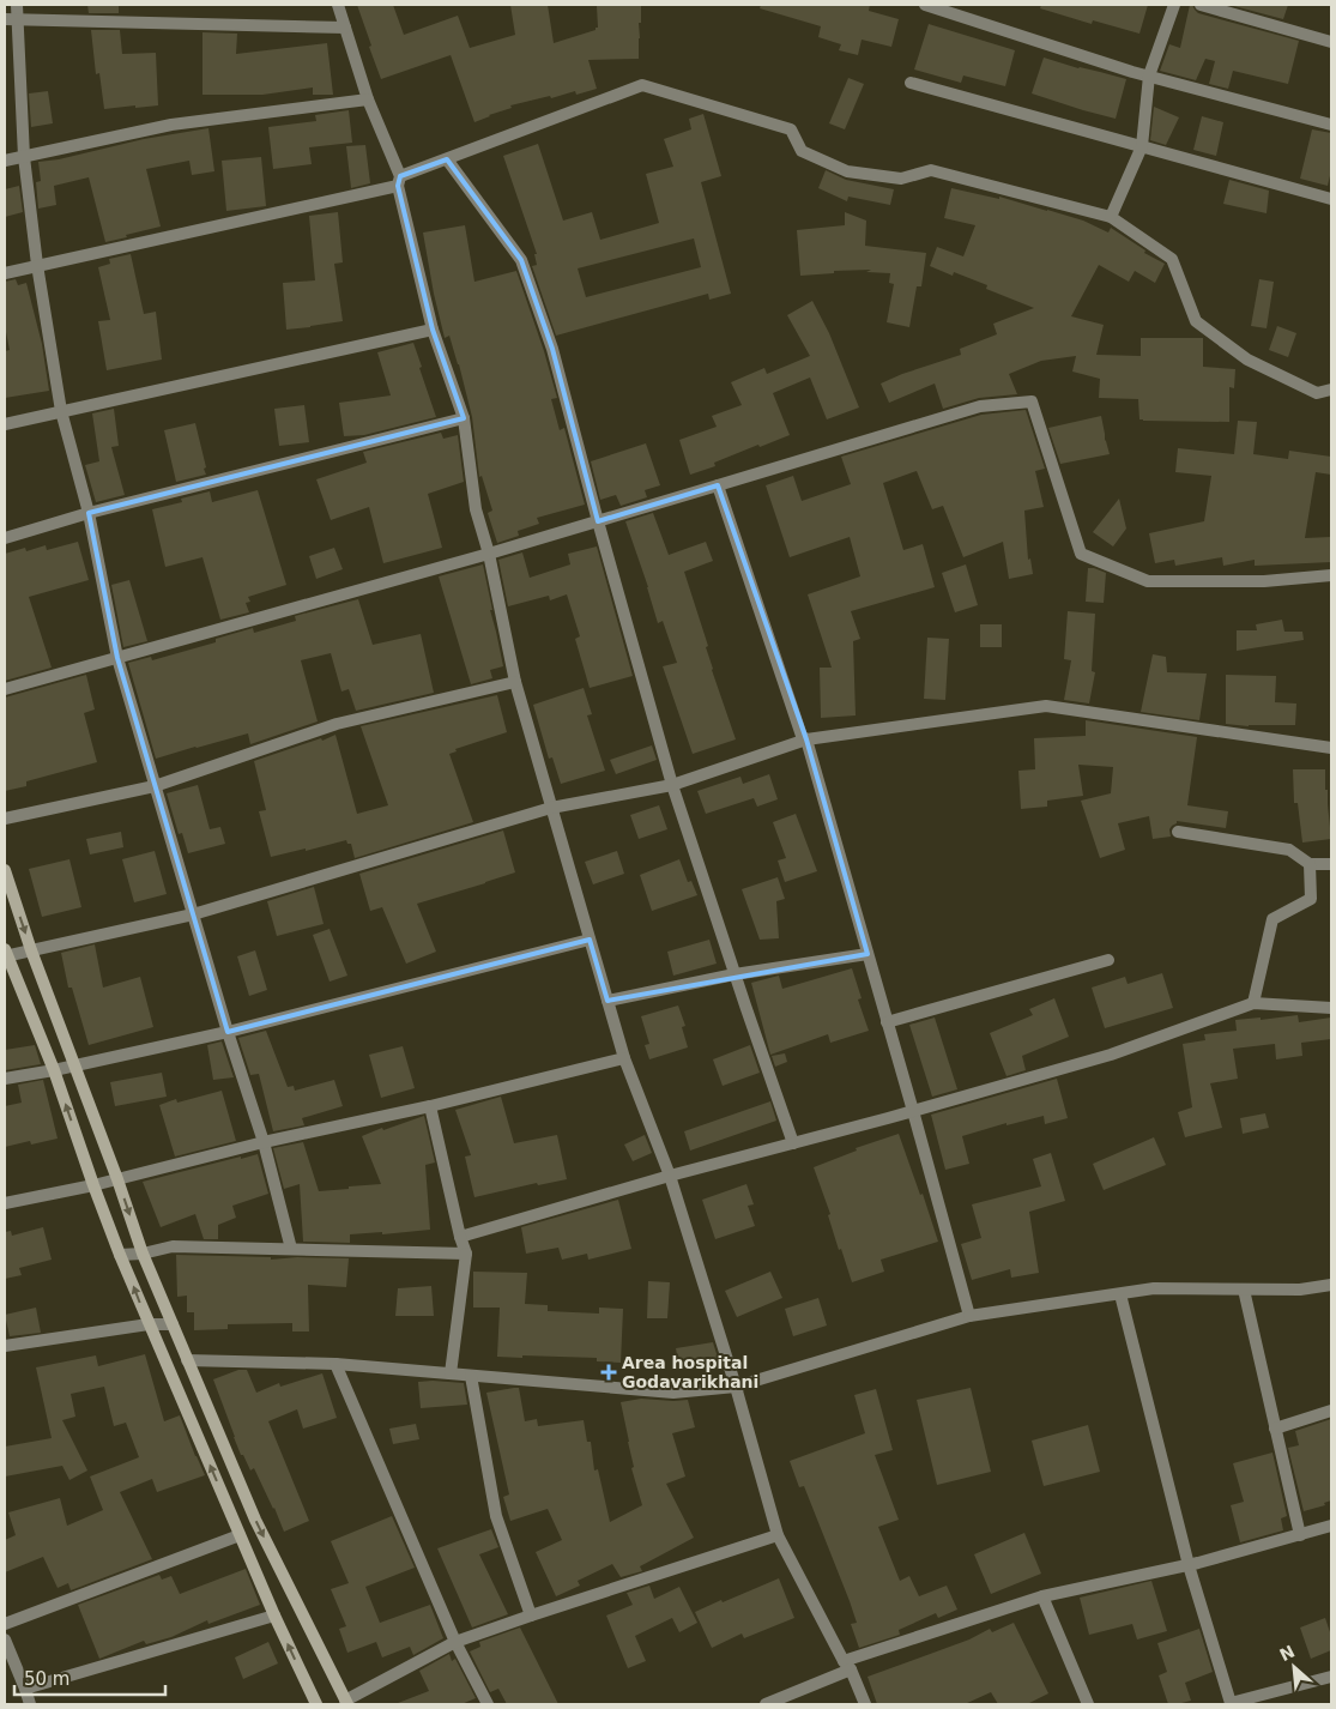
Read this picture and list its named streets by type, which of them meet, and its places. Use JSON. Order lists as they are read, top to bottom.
{
  "places": {
    "health": ["Area hospital Godavarikhani"]
  },
  "scale_bar": "50 m",
  "north": "top left"
}
